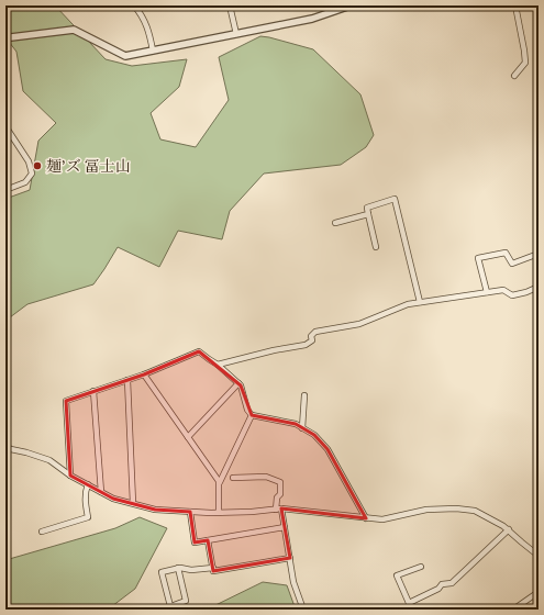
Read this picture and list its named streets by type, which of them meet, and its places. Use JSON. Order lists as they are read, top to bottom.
{
  "places": ["麺'ズ 冨士山"]
}
